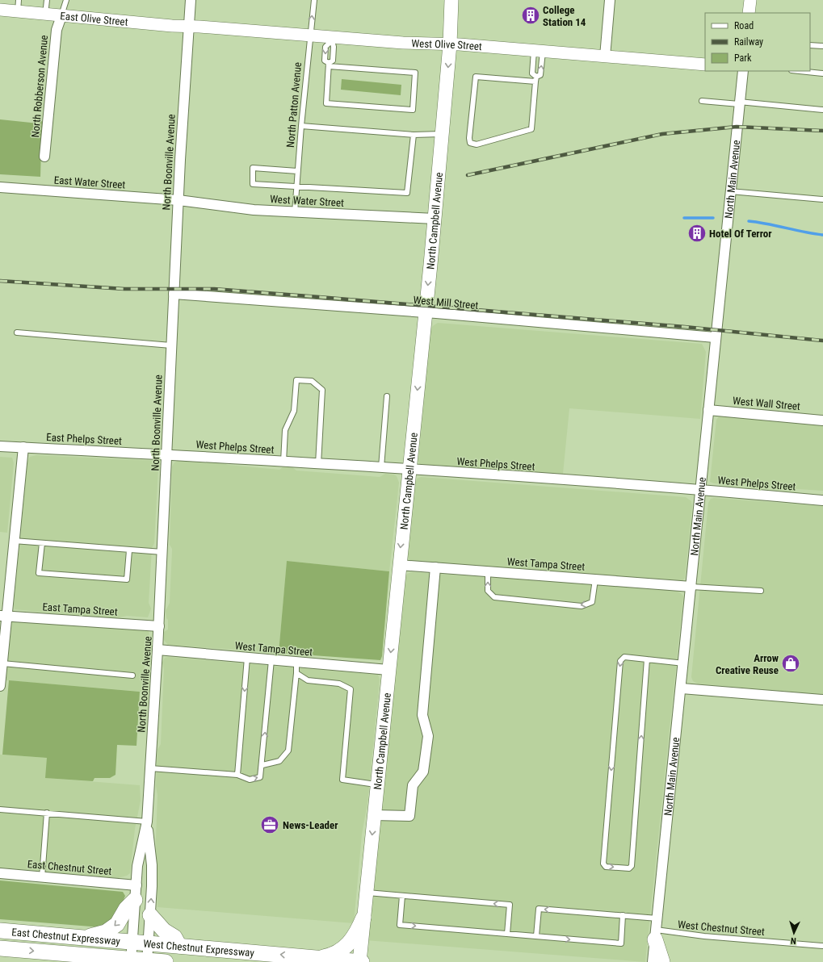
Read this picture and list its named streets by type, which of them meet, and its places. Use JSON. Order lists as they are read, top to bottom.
{
  "streets": {
    "main road": ["North Campbell Avenue", "East Chestnut Expressway", "West Chestnut Expressway"],
    "street": [
      "East Olive Street",
      "West Olive Street",
      "North Robberson Avenue",
      "North Boonville Avenue",
      "North Main Avenue",
      "East Water Street",
      "West Water Street",
      "West Mill Street",
      "West Wall Street",
      "East Phelps Street",
      "West Phelps Street",
      "West Tampa Street",
      "East Tampa Street",
      "East Chestnut Street"
    ],
    "lane": ["North Patton Avenue", "West Chestnut Street"]
  },
  "crossings": [
    ["East Olive Street", "West Olive Street"],
    ["East Olive Street", "North Robberson Avenue"],
    ["East Olive Street", "North Boonville Avenue"],
    ["West Olive Street", "North Patton Avenue"],
    ["West Olive Street", "North Boonville Avenue"],
    ["West Olive Street", "North Campbell Avenue"],
    ["North Patton Avenue", "West Water Street"],
    ["North Boonville Avenue", "East Water Street"],
    ["North Boonville Avenue", "West Water Street"],
    ["North Boonville Avenue", "West Mill Street"],
    ["North Boonville Avenue", "East Phelps Street"],
    ["North Boonville Avenue", "West Phelps Street"],
    ["North Boonville Avenue", "West Tampa Street"],
    ["North Boonville Avenue", "East Tampa Street"],
    ["North Boonville Avenue", "East Chestnut Street"],
    ["North Boonville Avenue", "East Chestnut Expressway"],
    ["North Boonville Avenue", "West Chestnut Expressway"],
    ["North Main Avenue", "West Mill Street"],
    ["North Main Avenue", "West Wall Street"],
    ["North Main Avenue", "West Phelps Street"],
    ["North Main Avenue", "West Tampa Street"],
    ["North Main Avenue", "West Chestnut Street"],
    ["East Water Street", "West Water Street"],
    ["West Water Street", "North Campbell Avenue"],
    ["North Campbell Avenue", "West Mill Street"],
    ["North Campbell Avenue", "West Phelps Street"],
    ["North Campbell Avenue", "West Tampa Street"],
    ["North Campbell Avenue", "West Chestnut Expressway"],
    ["East Phelps Street", "West Phelps Street"],
    ["East Chestnut Expressway", "West Chestnut Expressway"]
  ],
  "one_way": ["North Campbell Avenue", "West Chestnut Expressway"],
  "places": {
    "building": ["College Station 14", "Hotel Of Terror"],
    "shop": ["Arrow Creative Reuse"],
    "office": ["News-Leader"]
  },
  "legend": ["Road", "Railway", "Park"],
  "north": "bottom"
}
